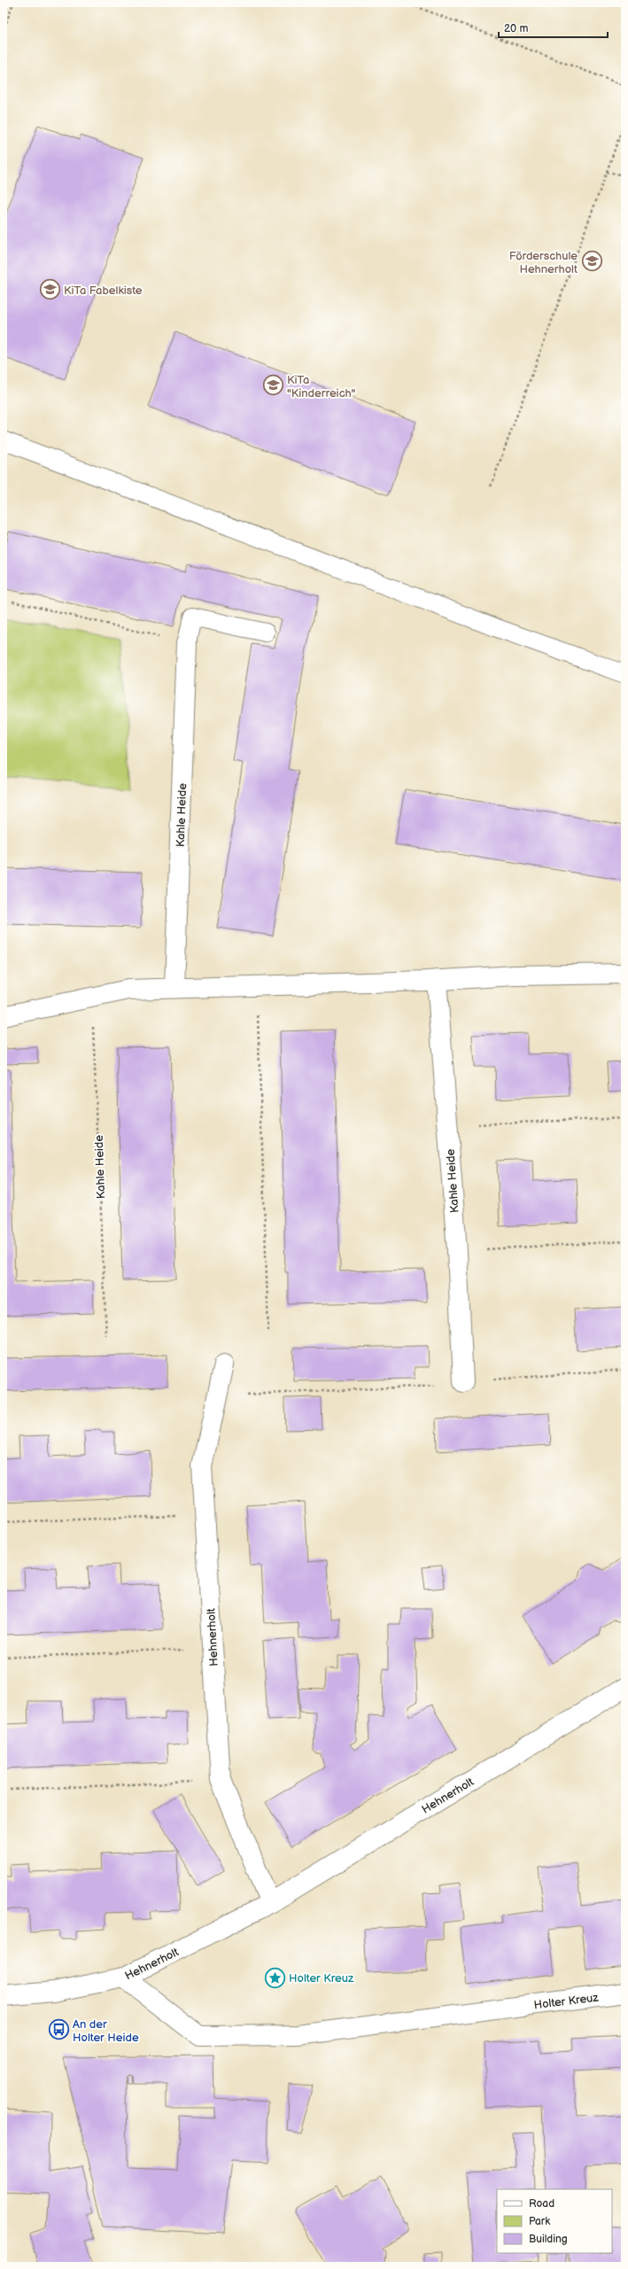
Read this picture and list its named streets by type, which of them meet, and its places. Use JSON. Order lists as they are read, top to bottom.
{
  "streets": {
    "street": ["Kahle Heide", "Hehnerholt", "Holter Kreuz"]
  },
  "crossings": [
    ["Hehnerholt", "Holter Kreuz"]
  ],
  "places": {
    "school or university": ["Förderschule Hehnerholt", "KiTa Fabelkiste", "KiTa \"Kinderreich\""],
    "place": ["Holter Kreuz"],
    "bus stop": ["An der Holter Heide"]
  },
  "legend": ["Road", "Park", "Building"],
  "scale_bar": "20 m"
}
